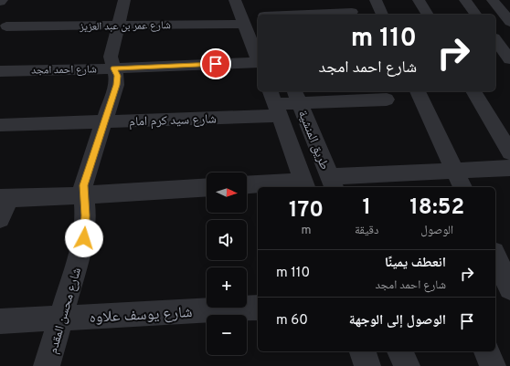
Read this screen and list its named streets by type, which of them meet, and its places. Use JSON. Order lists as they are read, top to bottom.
{
  "streets": {
    "street": [
      "شارع عمر بن عبد العزيز",
      "شارع احمد امجد",
      "شارع سيد كرم امام",
      "طريق المنشية",
      "شارع محسن المقدم",
      "شارع يوسف علاوه"
    ]
  },
  "crossings": [
    ["شارع عمر بن عبد العزيز", "شارع محسن المقدم"],
    ["شارع احمد امجد", "شارع محسن المقدم"],
    ["شارع سيد كرم امام", "طريق المنشية"],
    ["شارع سيد كرم امام", "شارع محسن المقدم"],
    ["شارع محسن المقدم", "شارع يوسف علاوه"]
  ],
  "north": "right",
  "page": {
    "turn": ["110 m", "شارع احمد امجد"],
    "map_buttons": ["+", "−"],
    "eta": [
      "18:52",
      "الوصول",
      "1",
      "دقيقة",
      "170",
      "m"
    ],
    "list": [
      {
        "name": "انعطف يمينًا",
        "note": "شارع احمد امجد",
        "value": "110 m"
      },
      {
        "name": "الوصول إلى الوجهة",
        "value": "60 m"
      }
    ]
  }
}
